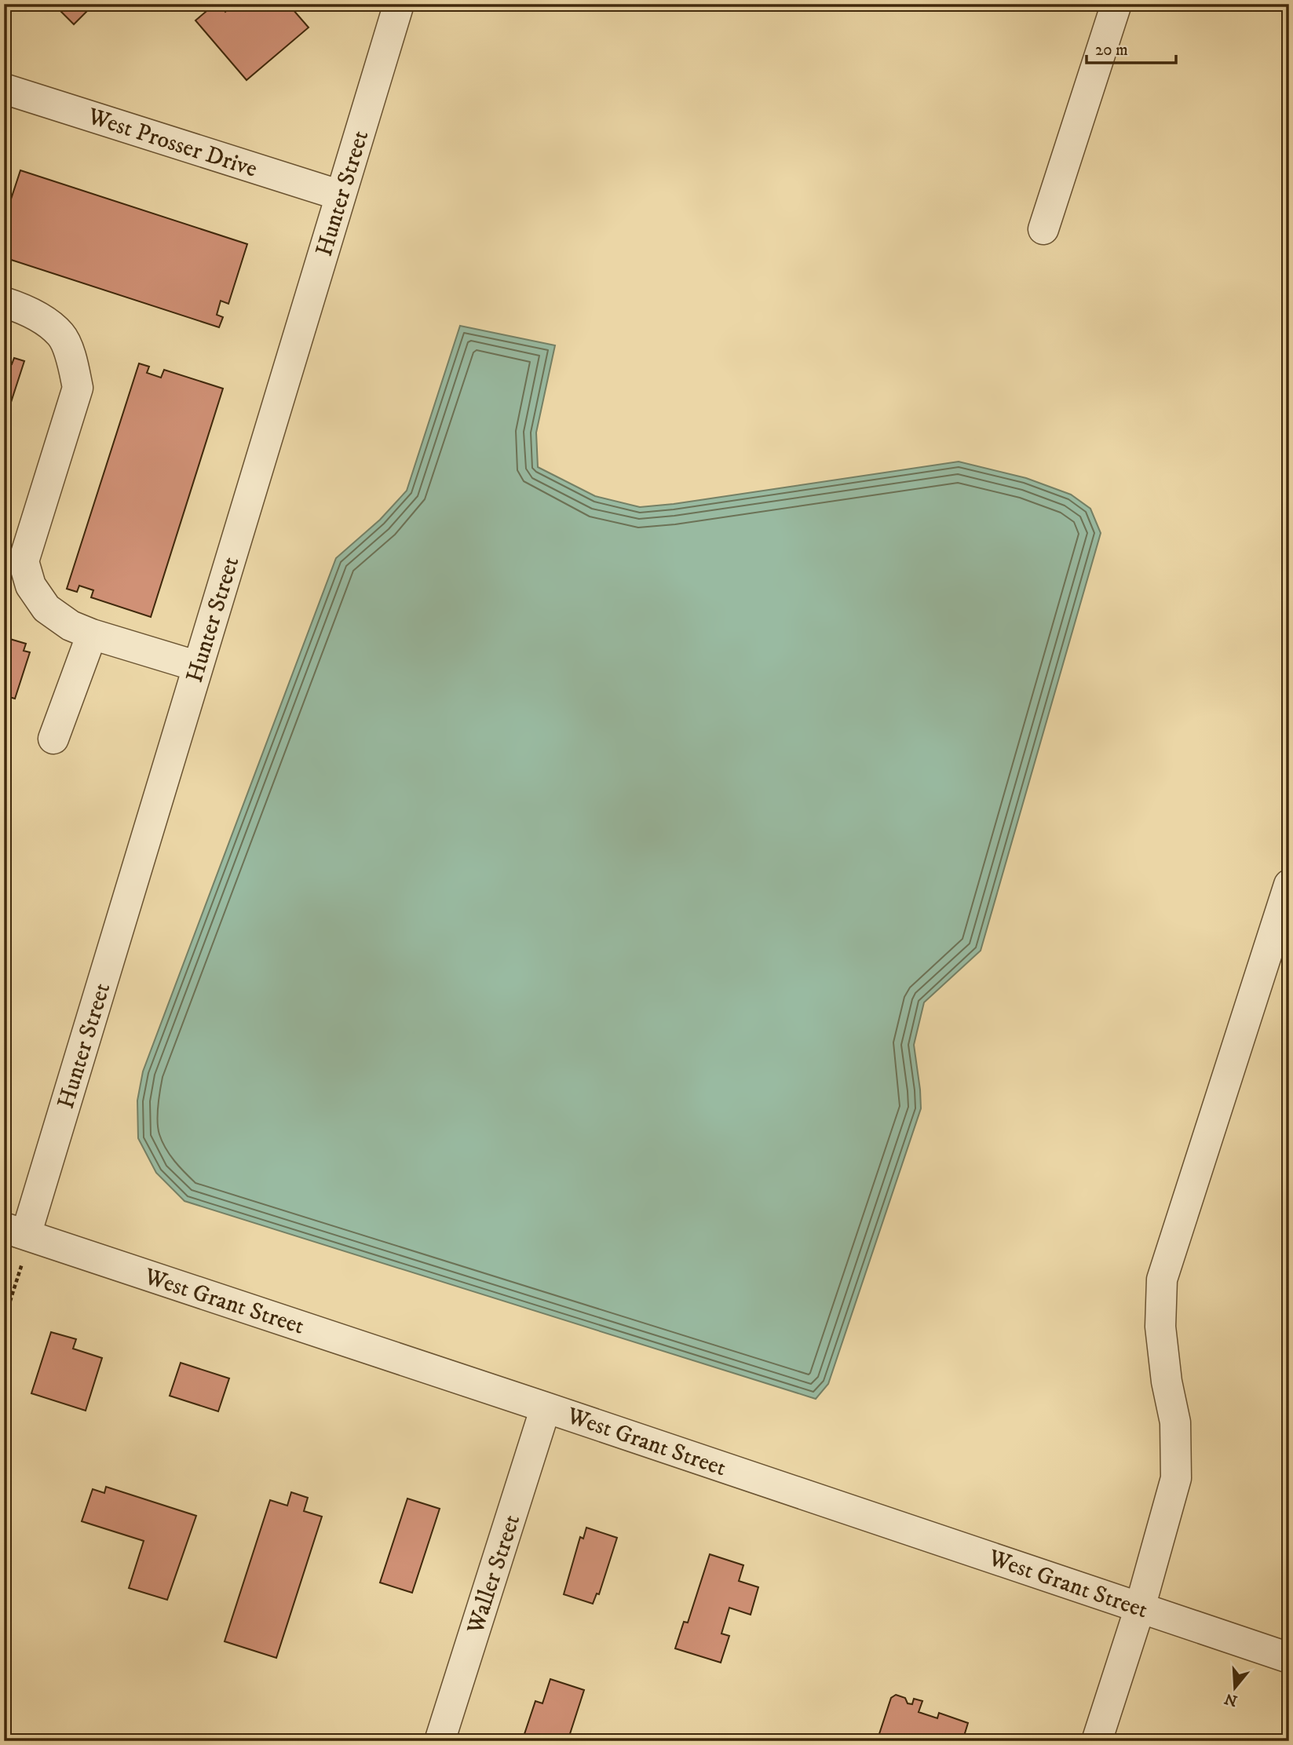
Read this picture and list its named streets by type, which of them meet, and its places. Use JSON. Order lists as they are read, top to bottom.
{
  "streets": {
    "street": [
      "West Prosser Drive",
      "Hunter Street",
      "West Grant Street",
      "Waller Street"
    ]
  },
  "crossings": [
    ["West Prosser Drive", "Hunter Street"],
    ["Hunter Street", "West Grant Street"],
    ["West Grant Street", "Waller Street"]
  ],
  "scale_bar": "20 m",
  "north": "bottom"
}
